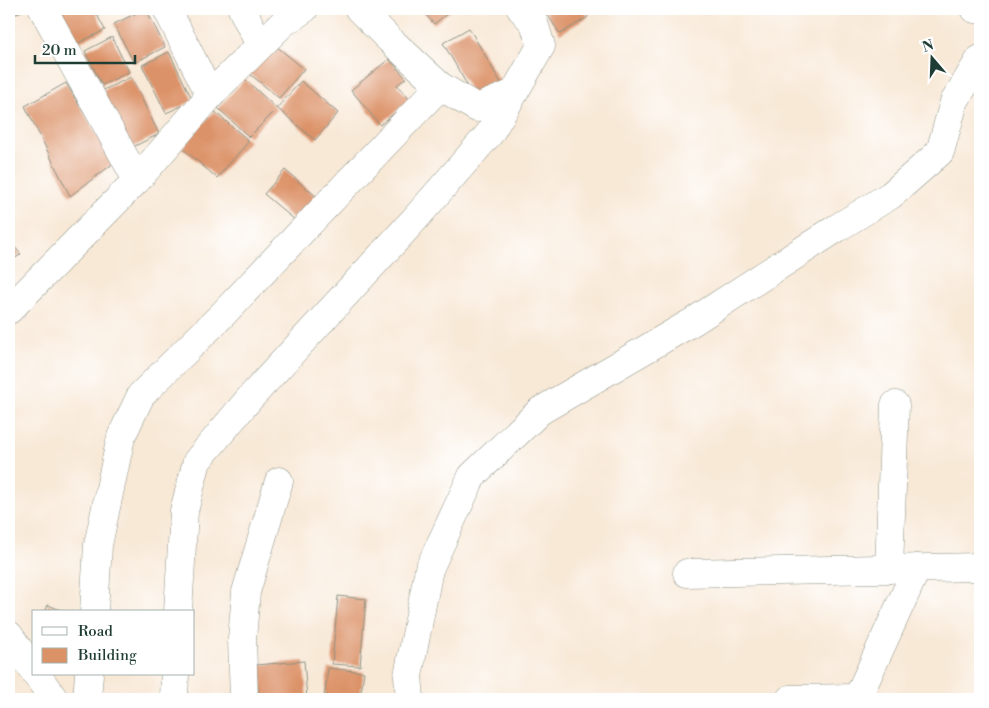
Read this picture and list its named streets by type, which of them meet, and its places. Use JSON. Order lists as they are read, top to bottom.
{
  "legend": ["Road", "Building"],
  "scale_bar": "20 m",
  "north": "top"
}
